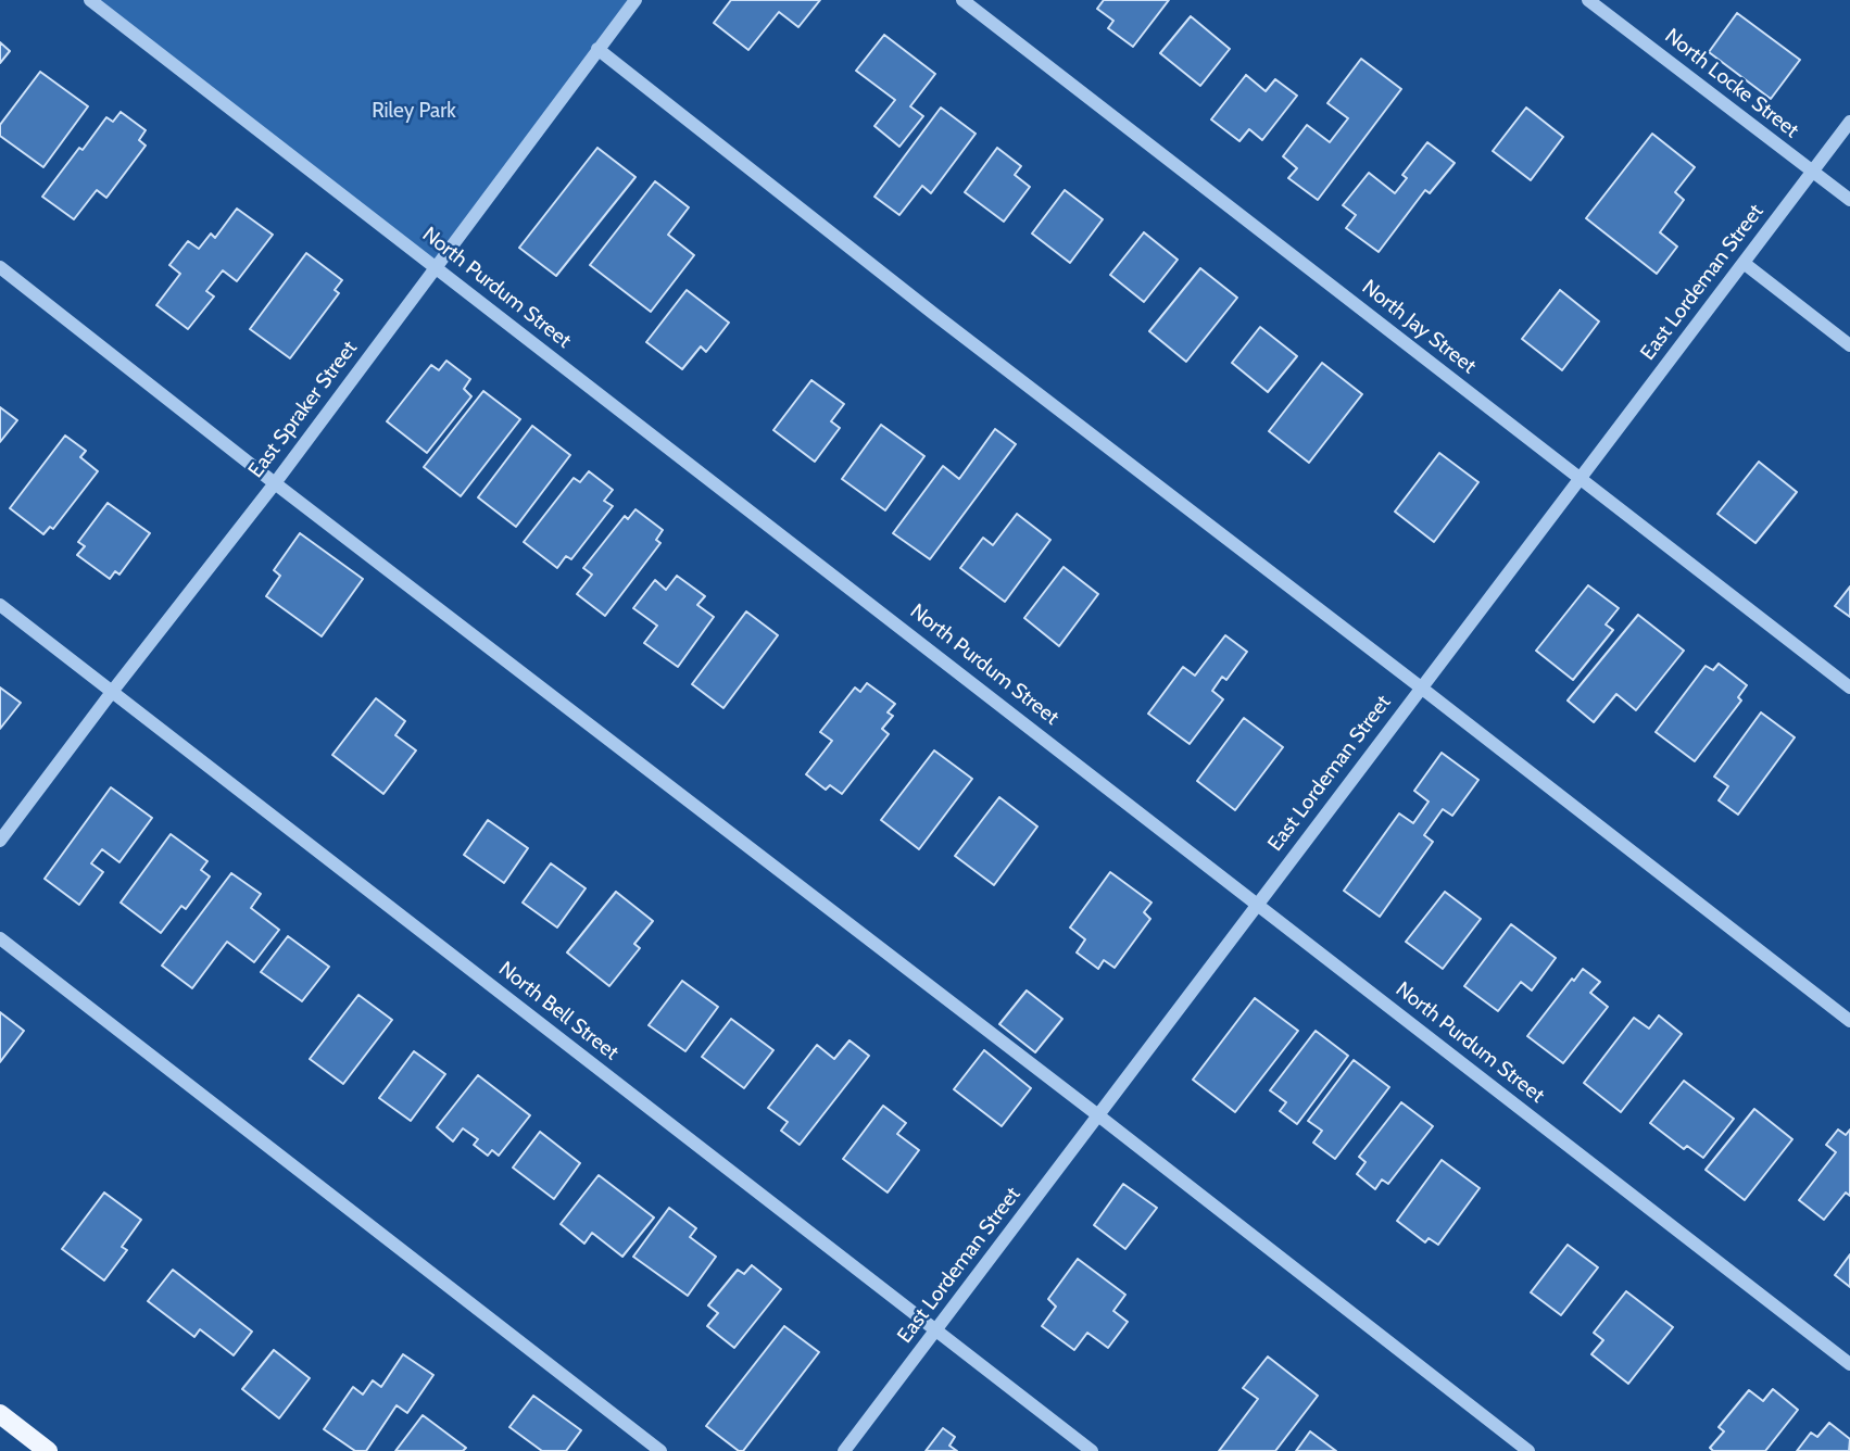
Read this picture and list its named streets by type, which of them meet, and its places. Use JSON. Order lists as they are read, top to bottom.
{
  "streets": {
    "street": [
      "North Locke Street",
      "East Lordeman Street",
      "North Purdum Street",
      "North Jay Street",
      "East Spraker Street",
      "North Bell Street"
    ]
  },
  "crossings": [
    ["North Locke Street", "East Lordeman Street"],
    ["East Lordeman Street", "North Purdum Street"],
    ["East Lordeman Street", "North Jay Street"],
    ["East Lordeman Street", "North Bell Street"],
    ["North Purdum Street", "East Spraker Street"],
    ["East Spraker Street", "North Bell Street"]
  ],
  "parks": ["Riley Park"]
}
